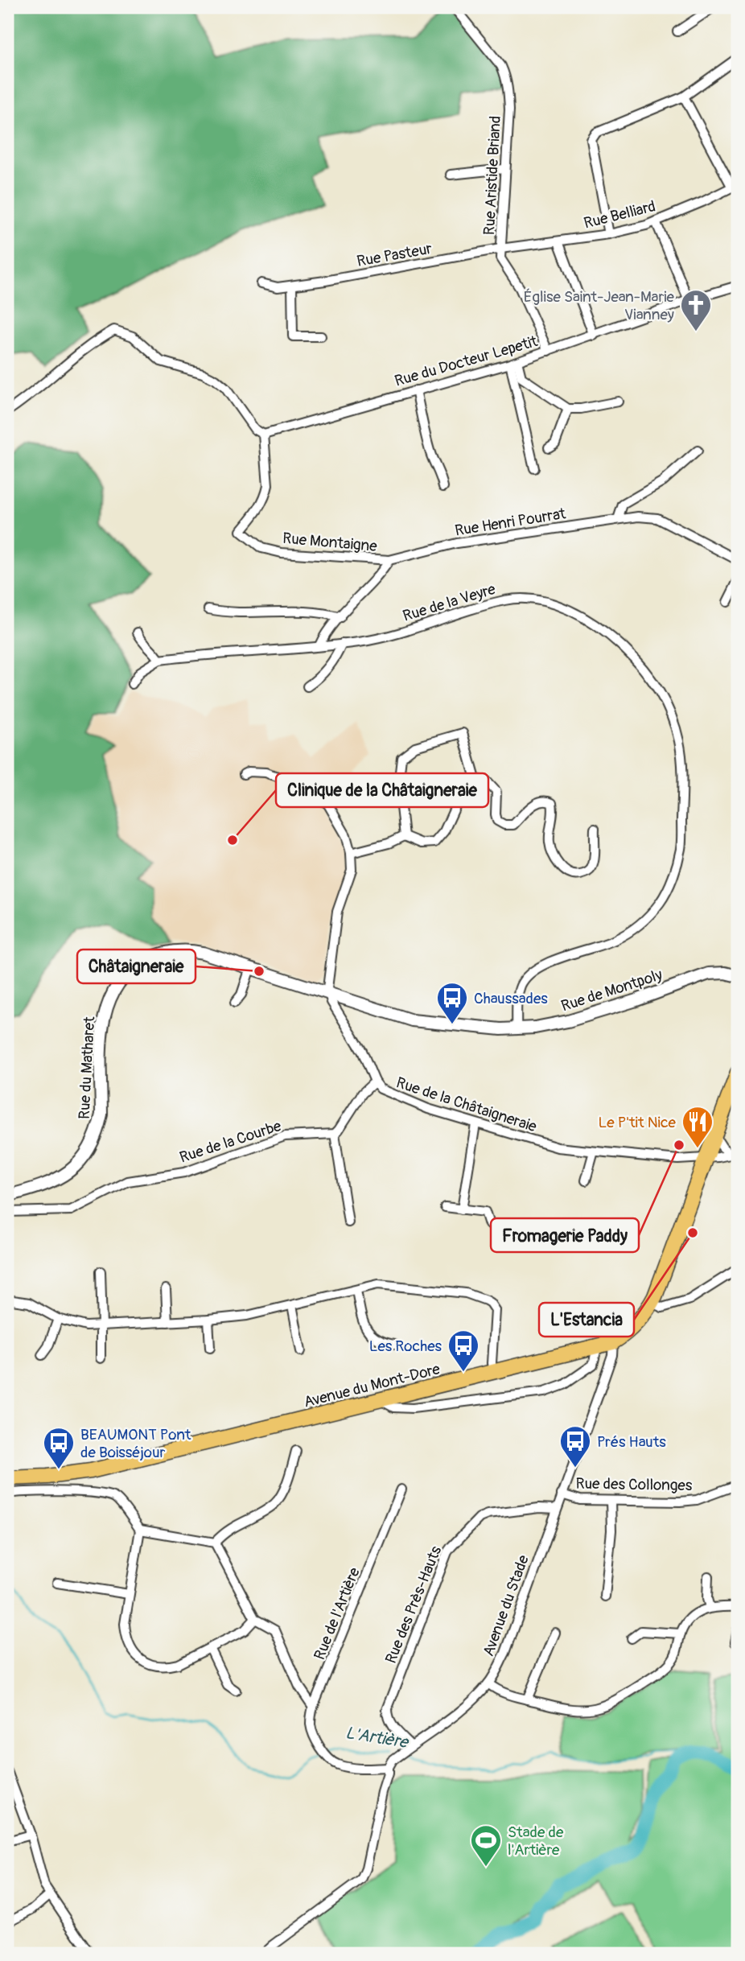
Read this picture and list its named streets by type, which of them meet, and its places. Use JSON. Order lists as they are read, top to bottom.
{
  "streets": {
    "main road": ["Avenue du Mont-Dore"],
    "street": [
      "Rue Aristide Briand",
      "Rue Belliard",
      "Rue Pasteur",
      "Rue du Docteur Lepetit",
      "Rue Henri Pourrat",
      "Rue Montaigne",
      "Rue de la Veyre",
      "Rue de Montpoly",
      "Rue du Matharet",
      "Rue de la Châtaigneraie",
      "Rue de la Courbe",
      "Rue des Collonges",
      "Rue des Près-Hauts",
      "Avenue du Stade",
      "Rue de l'Artière"
    ]
  },
  "crossings": [
    ["Rue Aristide Briand", "Rue Belliard"],
    ["Rue Aristide Briand", "Rue Pasteur"],
    ["Rue Aristide Briand", "Rue du Docteur Lepetit"],
    ["Rue Belliard", "Rue Pasteur"],
    ["Rue du Docteur Lepetit", "Rue Montaigne"],
    ["Rue Henri Pourrat", "Rue Montaigne"],
    ["Rue de la Veyre", "Rue de Montpoly"],
    ["Rue de Montpoly", "Rue du Matharet"],
    ["Rue de Montpoly", "Rue de la Châtaigneraie"],
    ["Rue du Matharet", "Rue de la Châtaigneraie"],
    ["Rue de la Châtaigneraie", "Avenue du Mont-Dore"],
    ["Avenue du Mont-Dore", "Avenue du Stade"],
    ["Rue des Collonges", "Avenue du Stade"],
    ["Rue des Près-Hauts", "Avenue du Stade"],
    ["Avenue du Stade", "Rue de l'Artière"]
  ],
  "water": ["L'Artière"],
  "places": {
    "church": ["Église Saint-Jean-Marie Vianney"],
    "other": [
      "Clinique de la Châtaigneraie",
      "Châtaigneraie",
      "Fromagerie Paddy",
      "L'Estancia"
    ],
    "bus stop": [
      "Chaussades",
      "Les Roches",
      "Prés Hauts",
      "BEAUMONT Pont de Boisséjour"
    ],
    "restaurant": ["Le P'tit Nice"],
    "sports": ["Stade de l'Artière"]
  }
}
